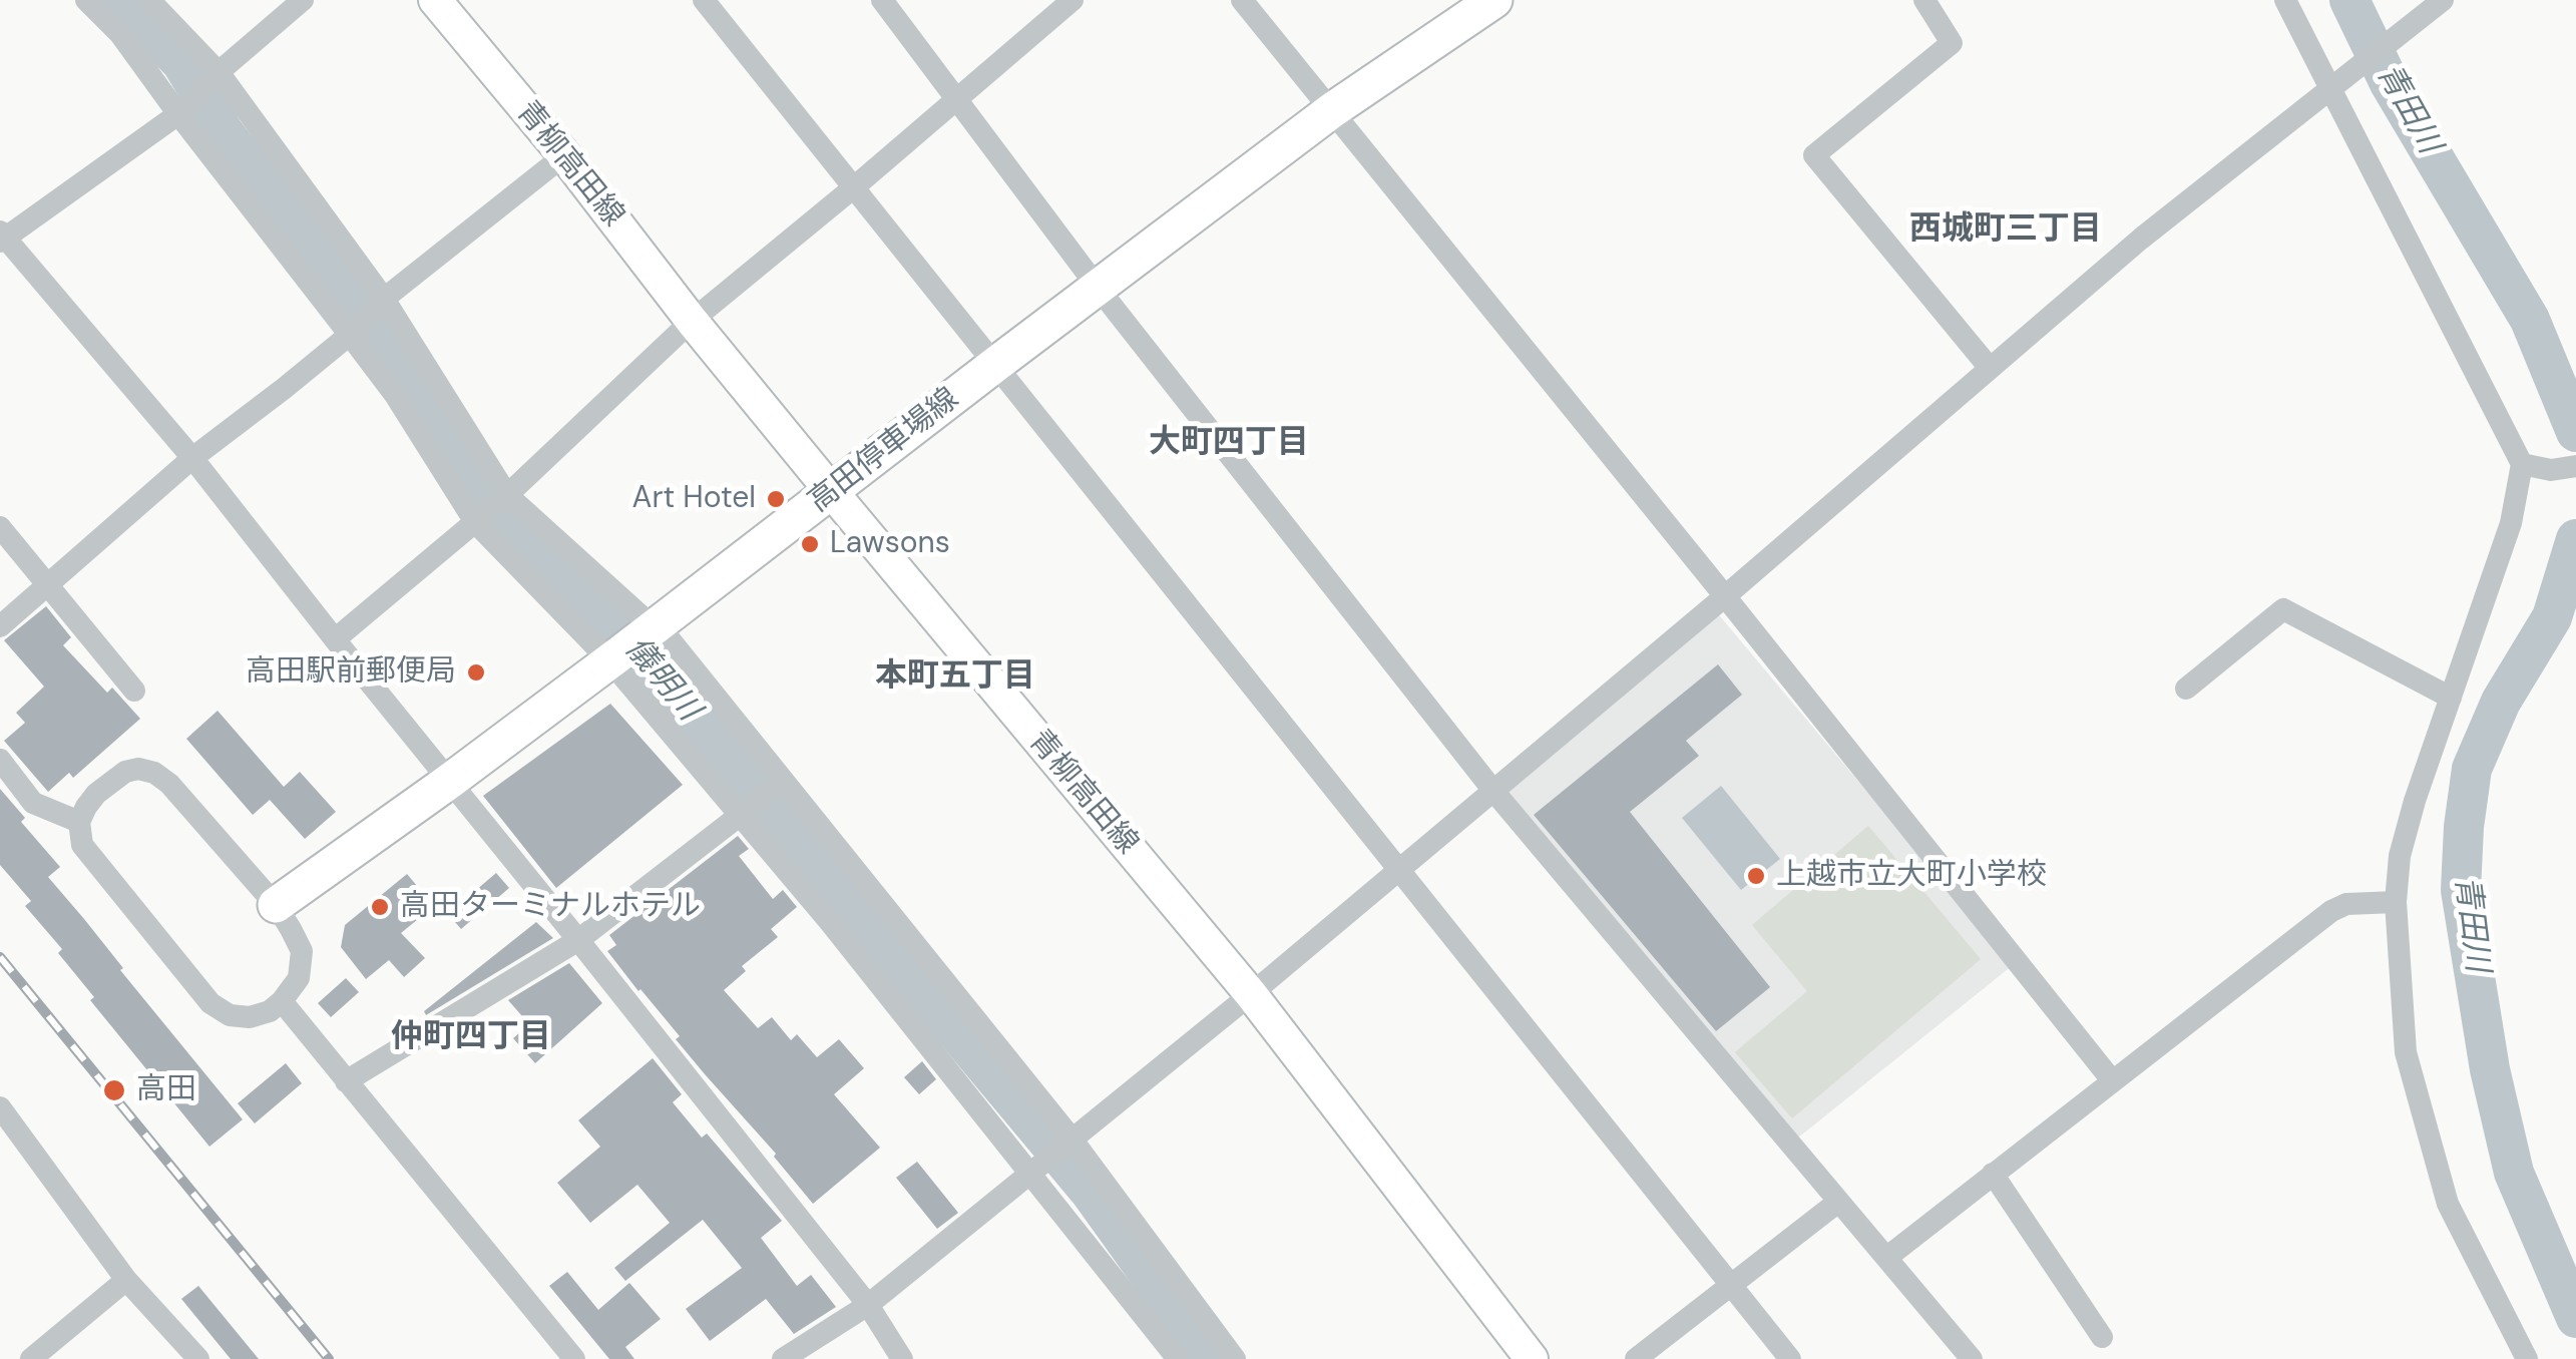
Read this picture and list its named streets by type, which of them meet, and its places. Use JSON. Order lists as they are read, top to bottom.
{
  "streets": {
    "main road": ["青柳高田線", "高田停車場線"]
  },
  "crossings": [
    ["青柳高田線", "高田停車場線"]
  ],
  "districts": [
    "西城町三丁目",
    "大町四丁目",
    "本町五丁目",
    "仲町四丁目"
  ],
  "water": ["青田川", "儀明川"],
  "places": [
    "Art Hotel",
    "Lawsons",
    "高田駅前郵便局",
    "上越市立大町小学校",
    "高田ターミナルホテル",
    "高田"
  ]
}
